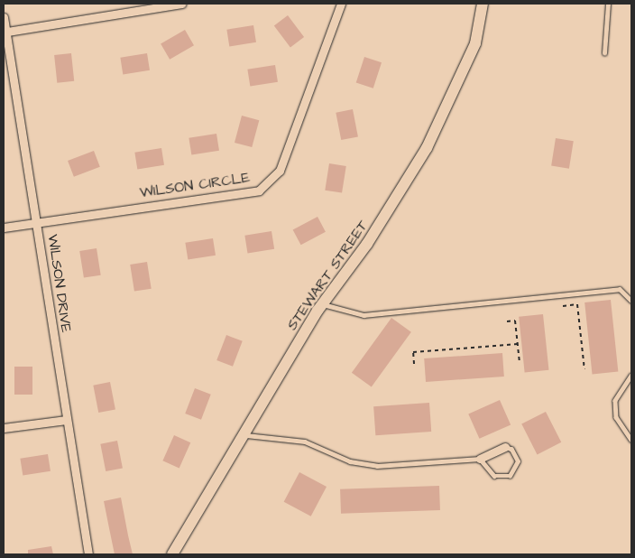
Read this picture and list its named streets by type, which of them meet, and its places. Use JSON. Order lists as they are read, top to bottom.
{
  "streets": {
    "street": ["WILSON CIRCLE", "STEWART STREET", "WILSON DRIVE"]
  },
  "crossings": [
    ["WILSON CIRCLE", "WILSON DRIVE"]
  ]
}
